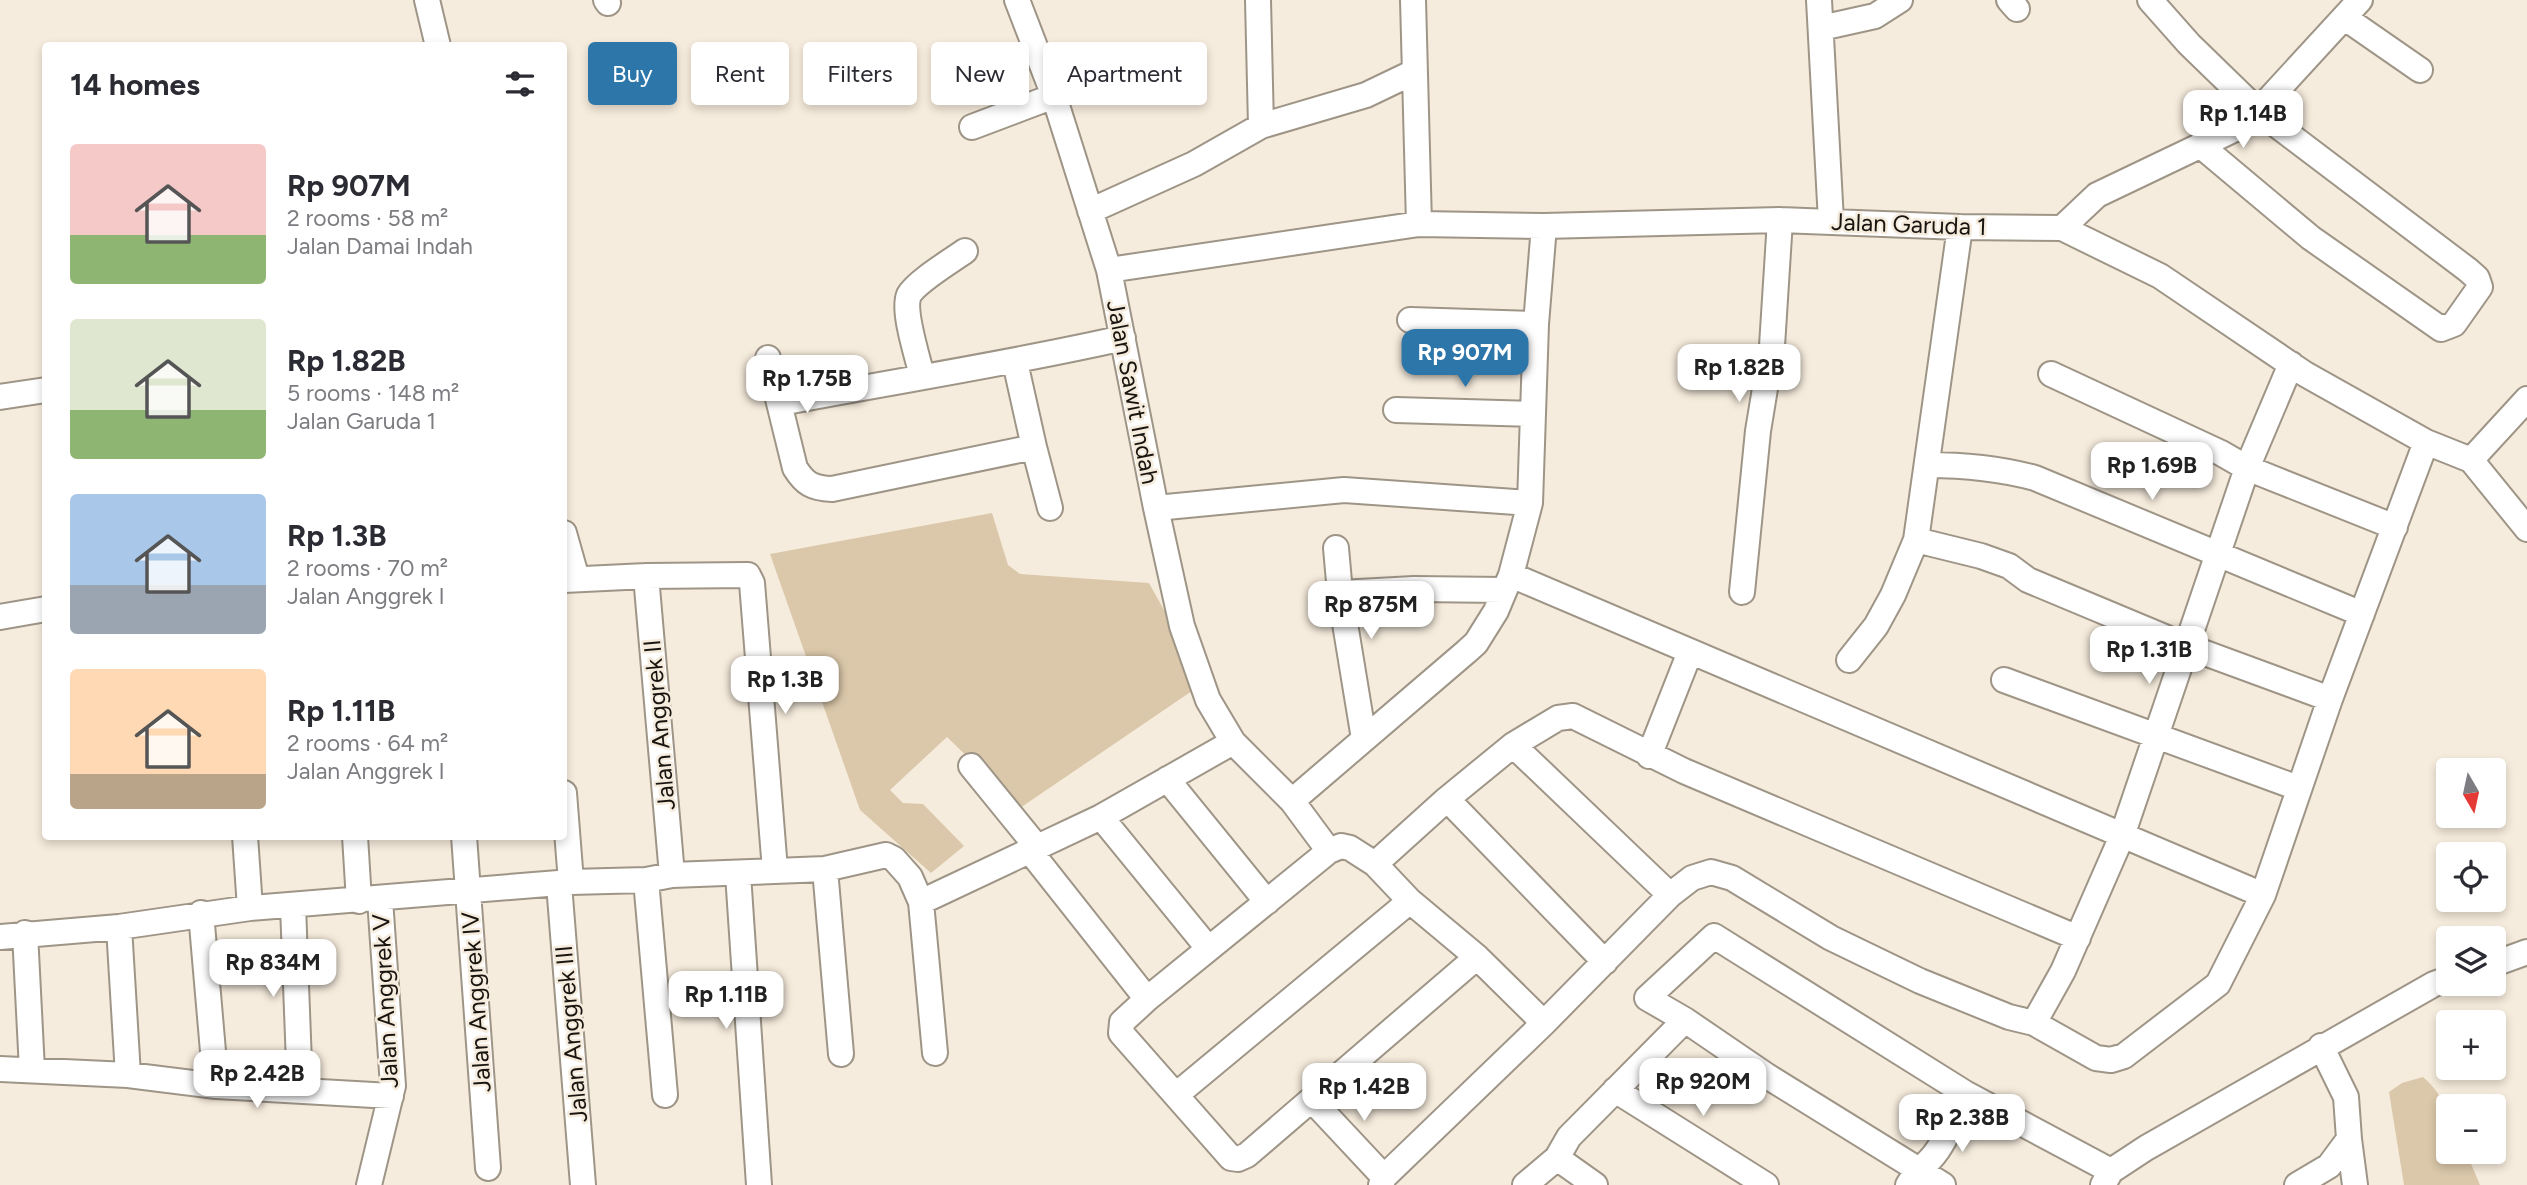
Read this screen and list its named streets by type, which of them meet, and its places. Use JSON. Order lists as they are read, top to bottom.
{
  "streets": {
    "street": [
      "Jalan Garuda 1",
      "Jalan Sawit Indah",
      "Jalan Anggrek II",
      "Jalan Anggrek V",
      "Jalan Anggrek IV",
      "Jalan Anggrek III"
    ]
  },
  "crossings": [
    ["Jalan Garuda 1", "Jalan Sawit Indah"]
  ],
  "north": "bottom",
  "page": {
    "chip": [
      "Buy",
      "Rent",
      "Filters",
      "New",
      "Apartment"
    ],
    "heading": "14 homes",
    "price": [
      "Rp 1.14B",
      "Rp 907M",
      "Rp 1.82B",
      "Rp 1.75B",
      "Rp 1.69B",
      "Rp 875M",
      "Rp 1.31B",
      "Rp 1.3B",
      "Rp 834M",
      "Rp 1.11B",
      "Rp 2.42B",
      "Rp 920M",
      "Rp 1.42B",
      "Rp 2.38B"
    ],
    "list": [
      {
        "name": "Rp 907M",
        "note": "2 rooms · 58 m² · Jalan Damai Indah"
      },
      {
        "name": "Rp 1.82B",
        "note": "5 rooms · 148 m² · Jalan Garuda 1"
      },
      {
        "name": "Rp 1.3B",
        "note": "2 rooms · 70 m² · Jalan Anggrek I"
      },
      {
        "name": "Rp 1.11B",
        "note": "2 rooms · 64 m² · Jalan Anggrek I"
      }
    ],
    "map_buttons": ["+", "−"]
  }
}
